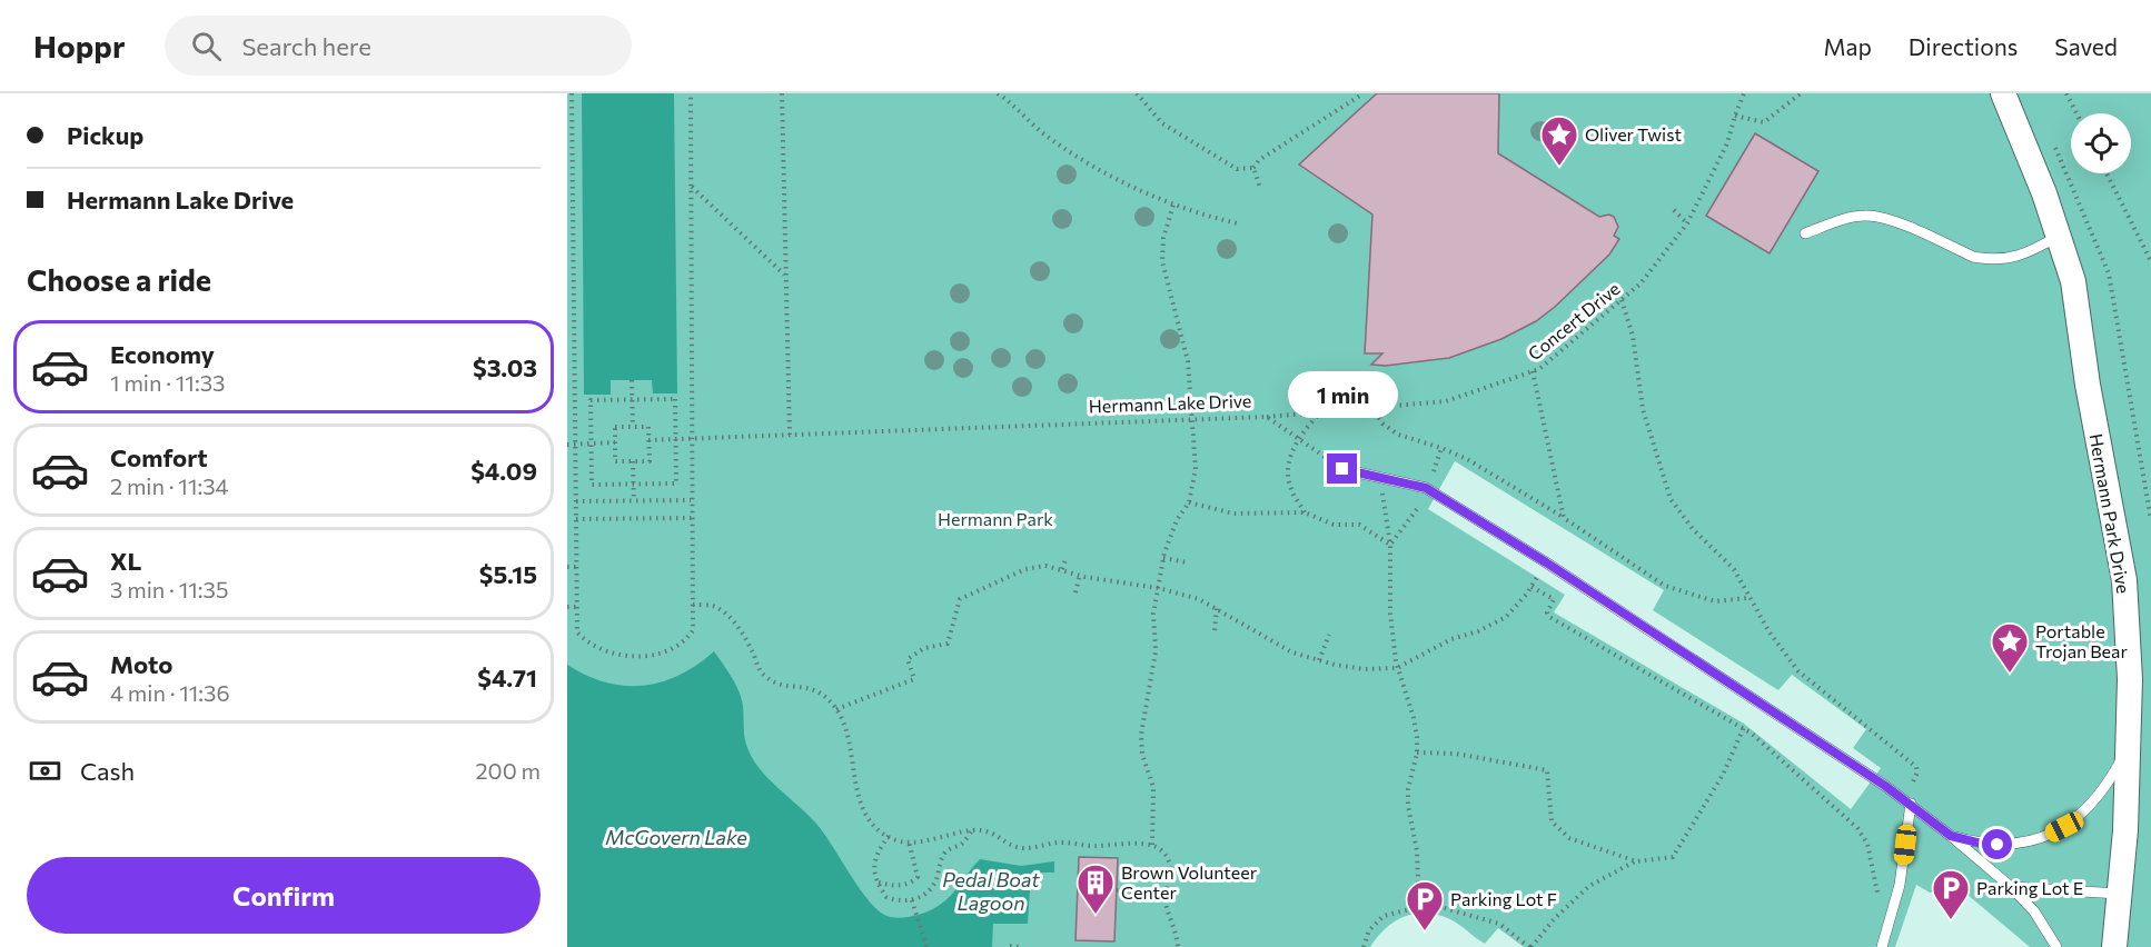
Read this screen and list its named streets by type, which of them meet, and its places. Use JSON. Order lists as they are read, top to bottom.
{
  "streets": {
    "street": ["Hermann Park Drive"],
    "path": ["Concert Drive", "Hermann Lake Drive"]
  },
  "crossings": [
    ["Concert Drive", "Hermann Lake Drive"]
  ],
  "water": ["McGovern Lake", "Pedal Boat Lagoon"],
  "parks": ["Hermann Park"],
  "places": {
    "place": ["Oliver Twist", "Portable Trojan Bear"],
    "building": ["Brown Volunteer Center"],
    "parking": ["Parking Lot E", "Parking Lot F"]
  },
  "page": {
    "header": "Hoppr",
    "search": "Search here",
    "nav": ["Map", "Directions", "Saved"],
    "banner": ["Pickup", "Hermann Lake Drive"],
    "heading": "Choose a ride",
    "list": [
      {
        "name": "Economy",
        "note": "1 min · 11:33",
        "value": "$3.03"
      },
      {
        "name": "Comfort",
        "note": "2 min · 11:34",
        "value": "$4.09"
      },
      {
        "name": "XL",
        "note": "3 min · 11:35",
        "value": "$5.15"
      },
      {
        "name": "Moto",
        "note": "4 min · 11:36",
        "value": "$4.71"
      }
    ],
    "bubble": "1 min",
    "pay": ["Cash", "200 m"],
    "buttons": "Confirm"
  }
}
